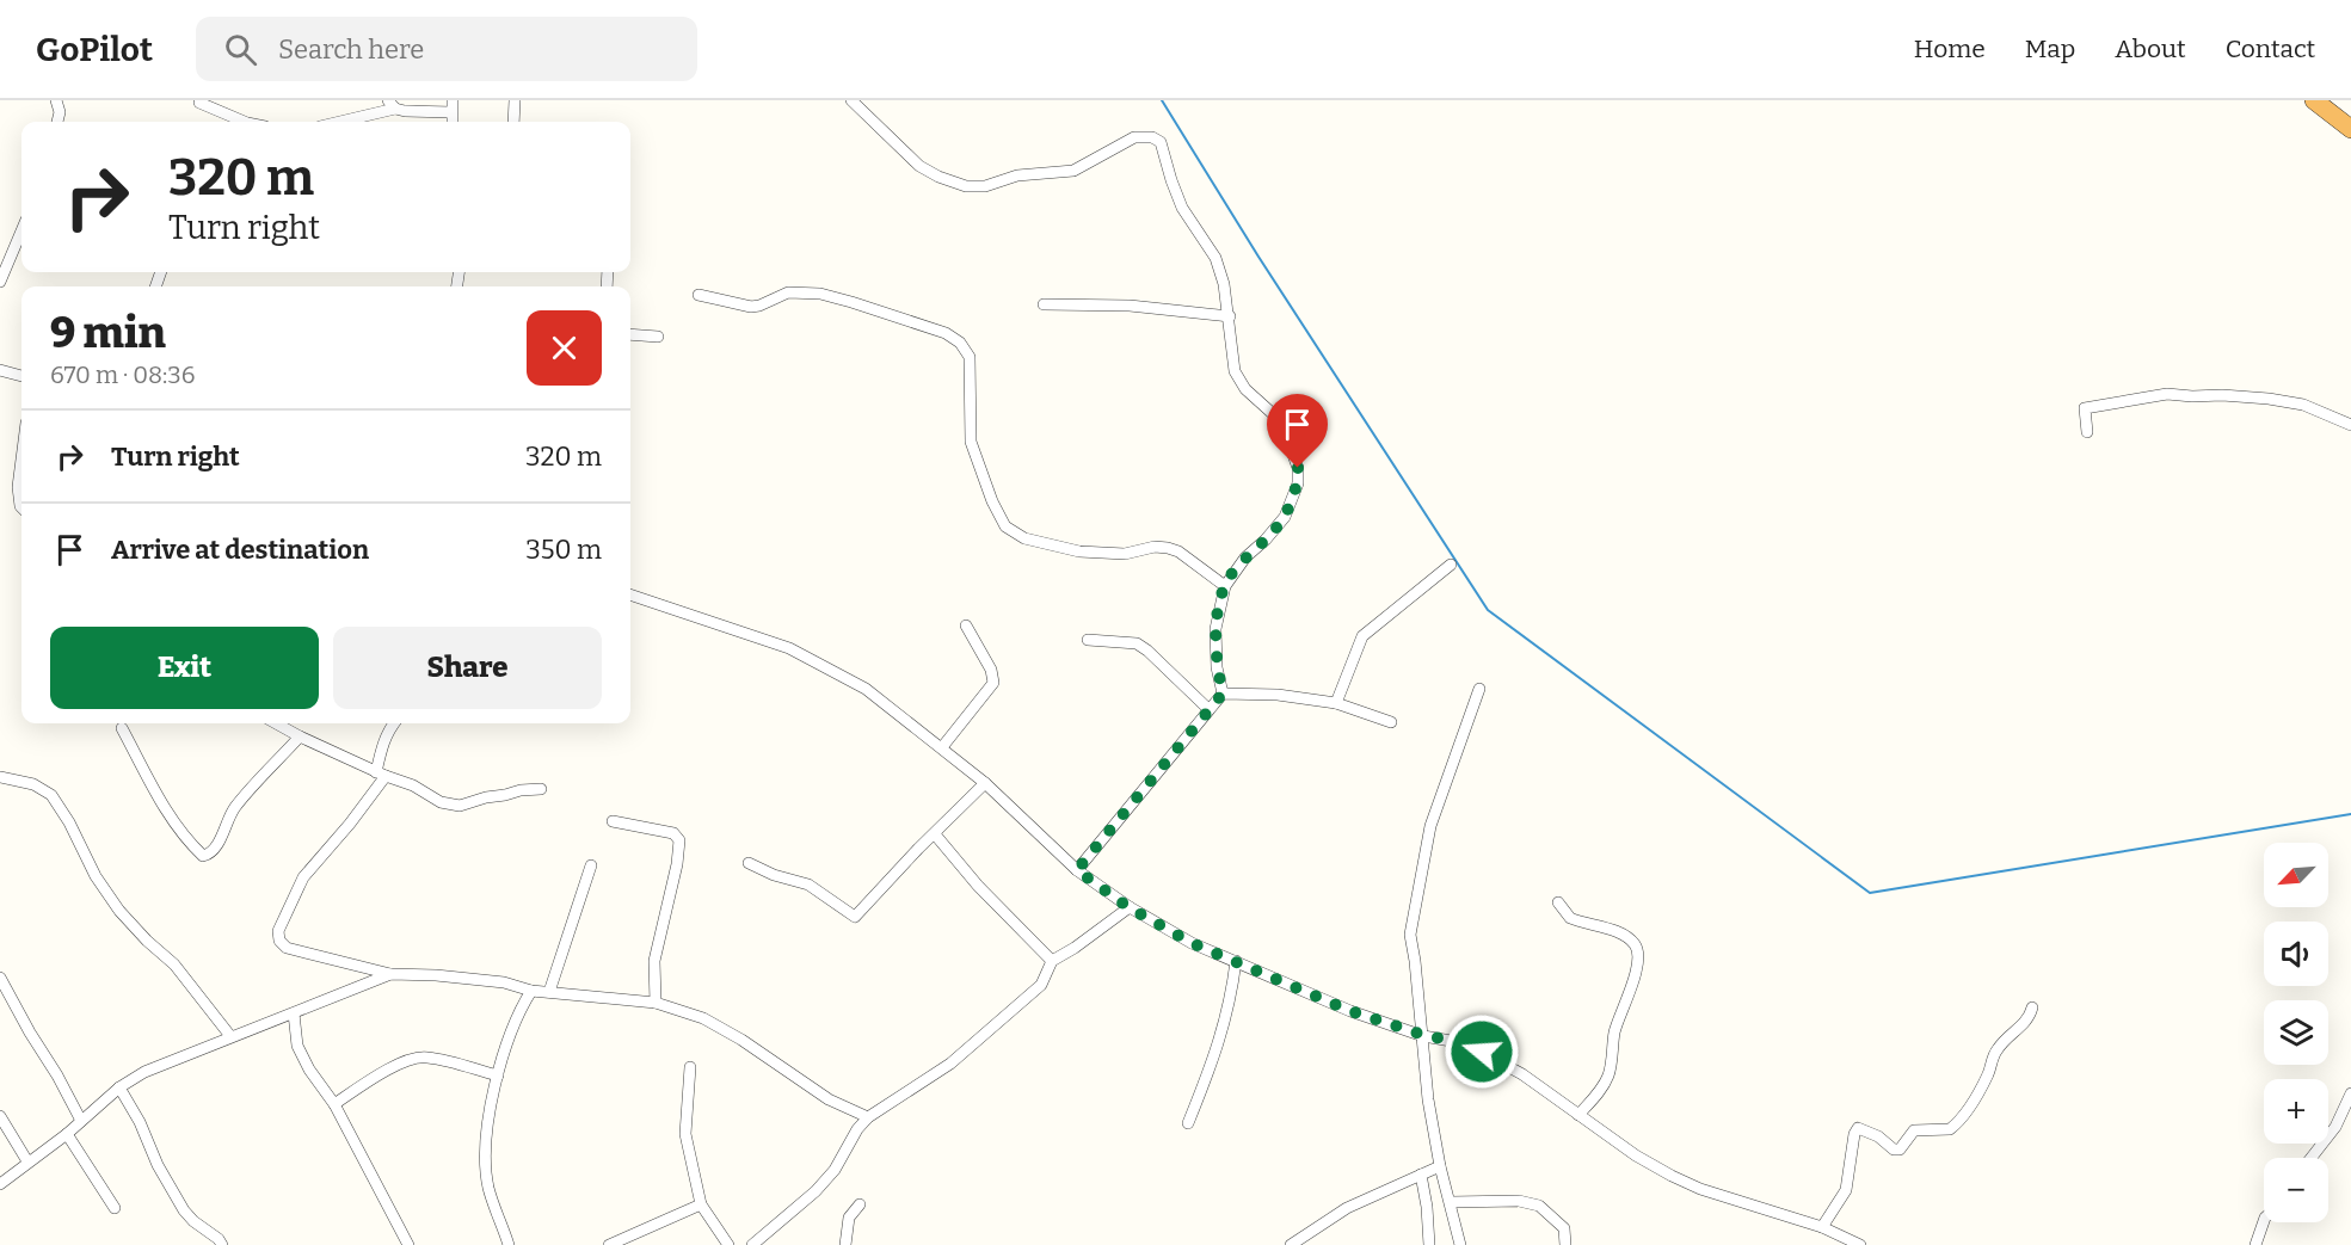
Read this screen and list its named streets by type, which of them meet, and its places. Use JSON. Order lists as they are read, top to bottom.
{
  "north": "bottom left",
  "page": {
    "header": "GoPilot",
    "search": "Search here",
    "nav": [
      "Home",
      "Map",
      "About",
      "Contact"
    ],
    "turn": ["320 m", "Turn right"],
    "heading": ["9 min", "670 m · 08:36"],
    "list": [
      {
        "name": "Turn right",
        "value": "320 m"
      },
      {
        "name": "Arrive at destination",
        "value": "350 m"
      }
    ],
    "buttons": ["Exit", "Share"],
    "map_buttons": ["+", "−"]
  }
}
